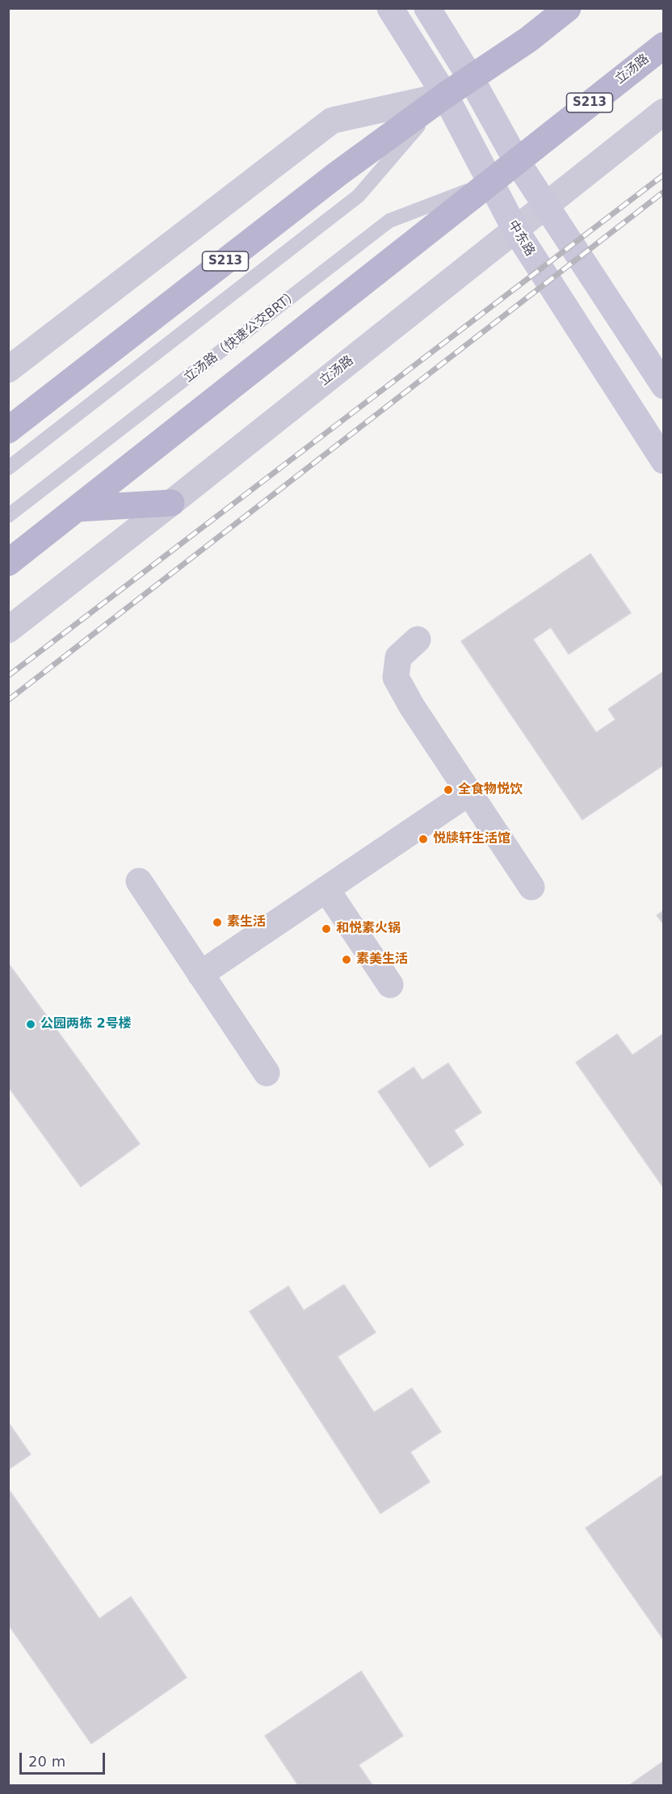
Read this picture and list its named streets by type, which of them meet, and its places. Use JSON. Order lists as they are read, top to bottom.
{
  "streets": {
    "main road": ["立汤路", "S213"],
    "street": ["中东路"],
    "lane": ["立汤路（快速公交BRT）"]
  },
  "crossings": [
    ["立汤路", "中东路"],
    ["立汤路", "立汤路（快速公交BRT）"],
    ["S213", "中东路"],
    ["中东路", "立汤路（快速公交BRT）"]
  ],
  "places": [
    "全食物悦饮",
    "悦牍轩生活馆",
    "素生活",
    "和悦素火锅",
    "素美生活",
    "公园两栋 2号楼"
  ],
  "scale_bar": "20 m"
}
